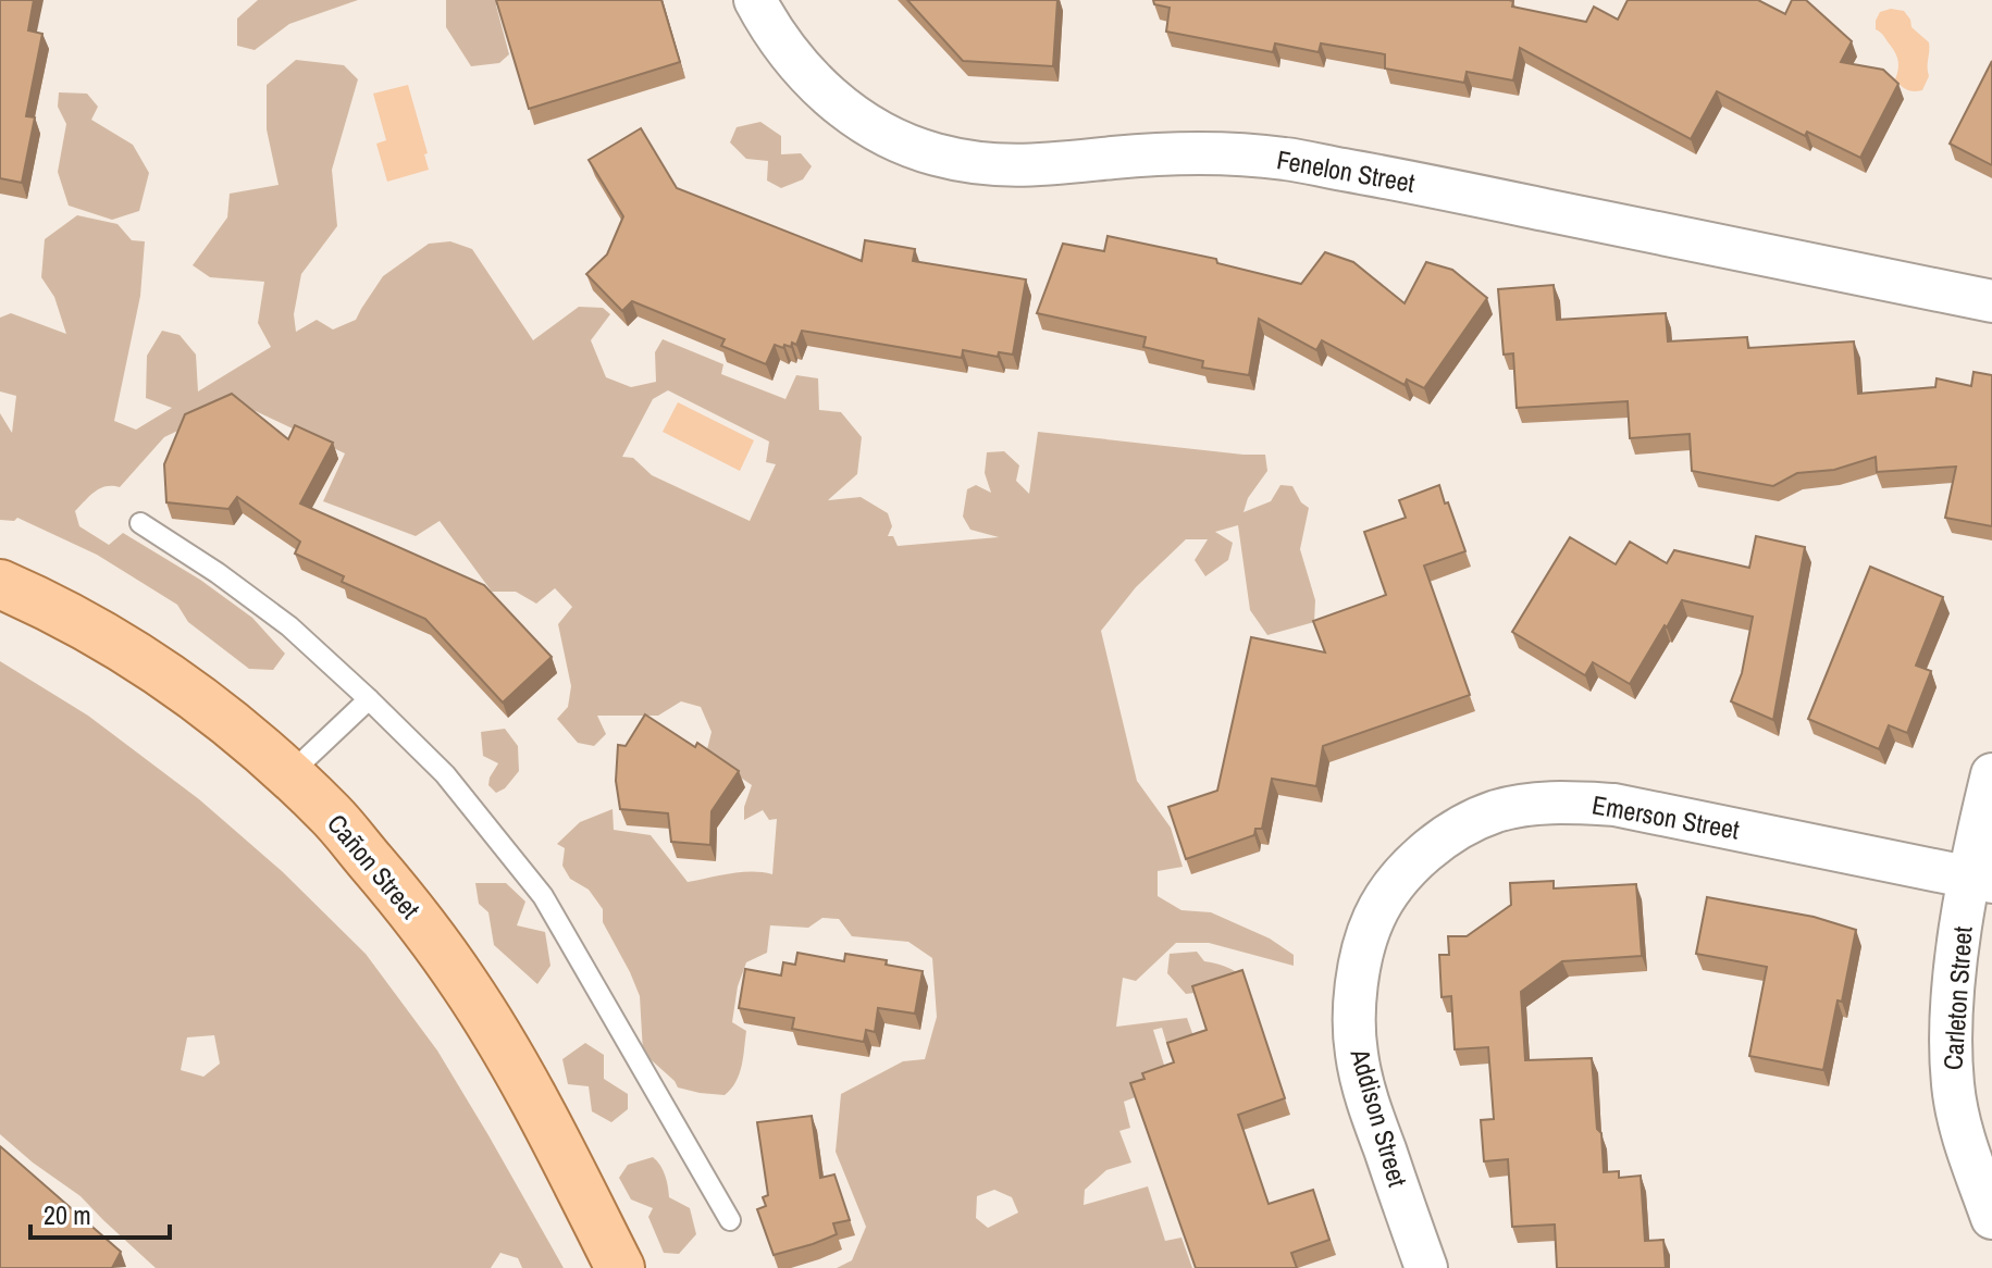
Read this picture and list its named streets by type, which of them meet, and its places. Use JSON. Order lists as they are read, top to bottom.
{
  "streets": {
    "main road": ["Cañon Street"],
    "street": [
      "Fenelon Street",
      "Emerson Street",
      "Carleton Street",
      "Addison Street"
    ]
  },
  "crossings": [
    ["Emerson Street", "Carleton Street"],
    ["Emerson Street", "Addison Street"]
  ],
  "scale_bar": "20 m"
}
